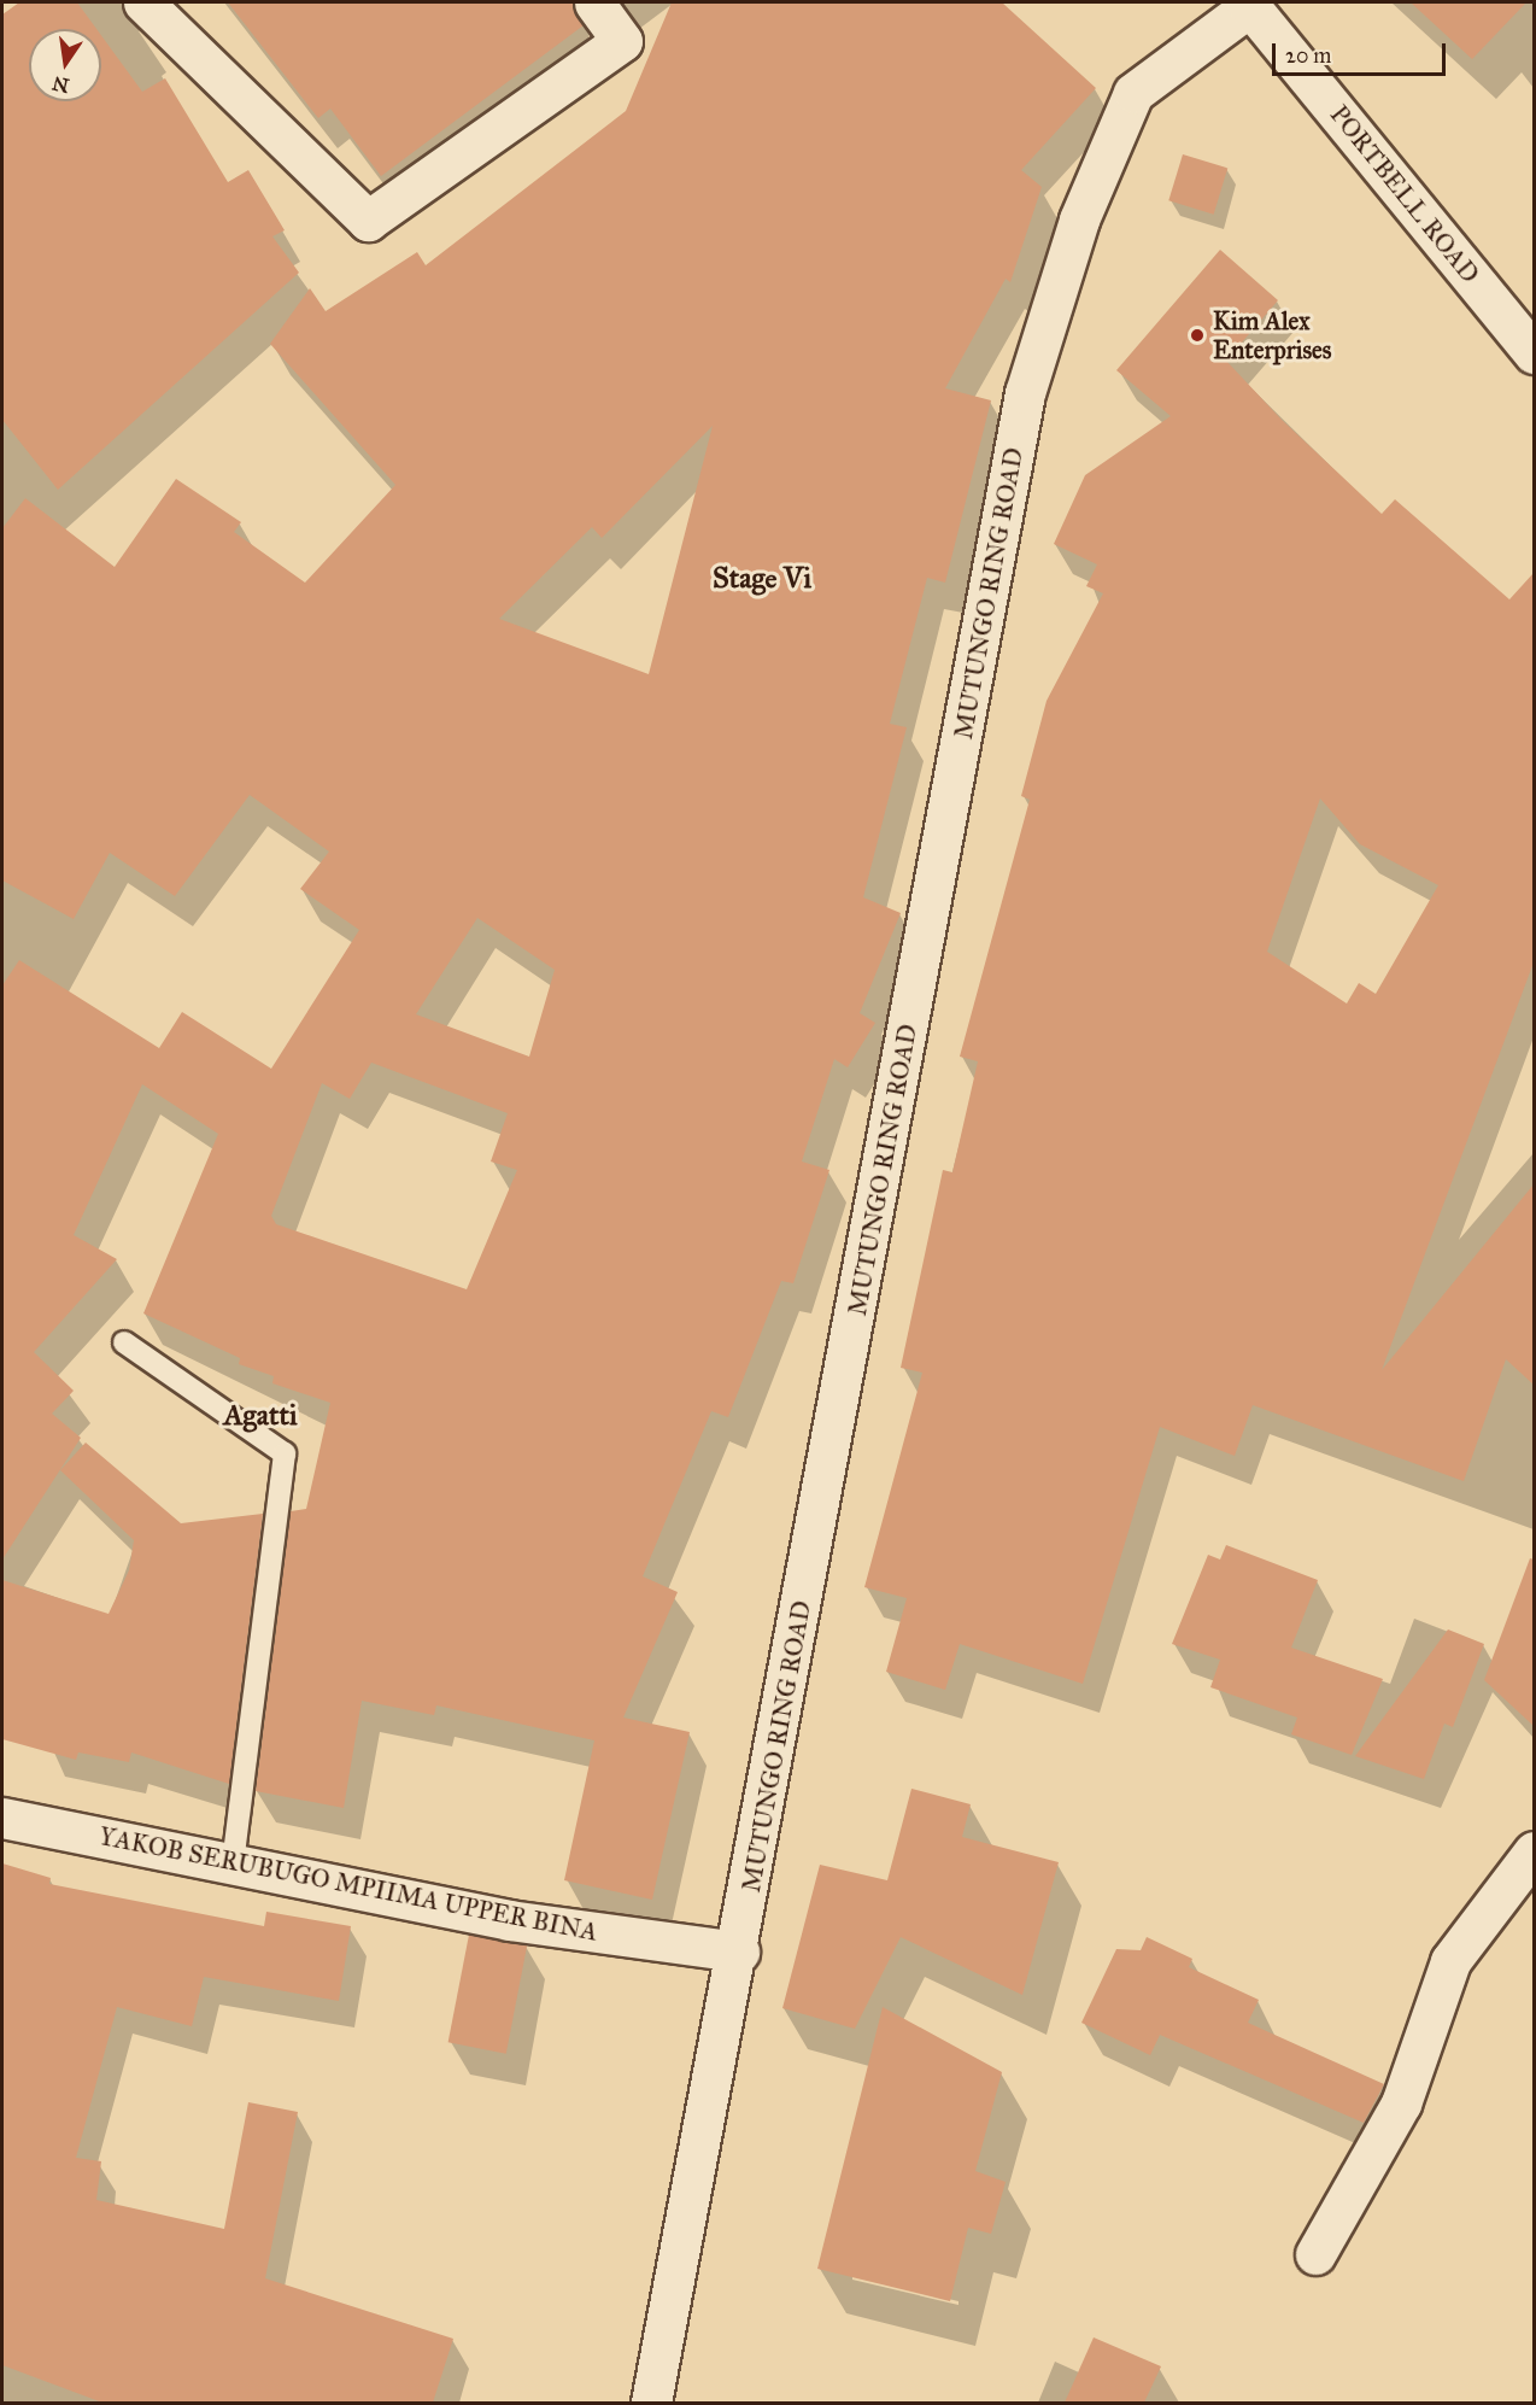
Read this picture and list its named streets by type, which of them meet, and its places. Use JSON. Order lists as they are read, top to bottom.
{
  "streets": {
    "street": ["PORTBELL ROAD", "MUTUNGO RING ROAD", "YAKOB SERUBUGO MPIIMA UPPER BINA"]
  },
  "crossings": [
    ["PORTBELL ROAD", "MUTUNGO RING ROAD"],
    ["MUTUNGO RING ROAD", "YAKOB SERUBUGO MPIIMA UPPER BINA"]
  ],
  "districts": ["Stage Vi", "Agatti"],
  "places": ["Kim Alex Enterprises"],
  "scale_bar": "20 m",
  "north": "bottom"
}
